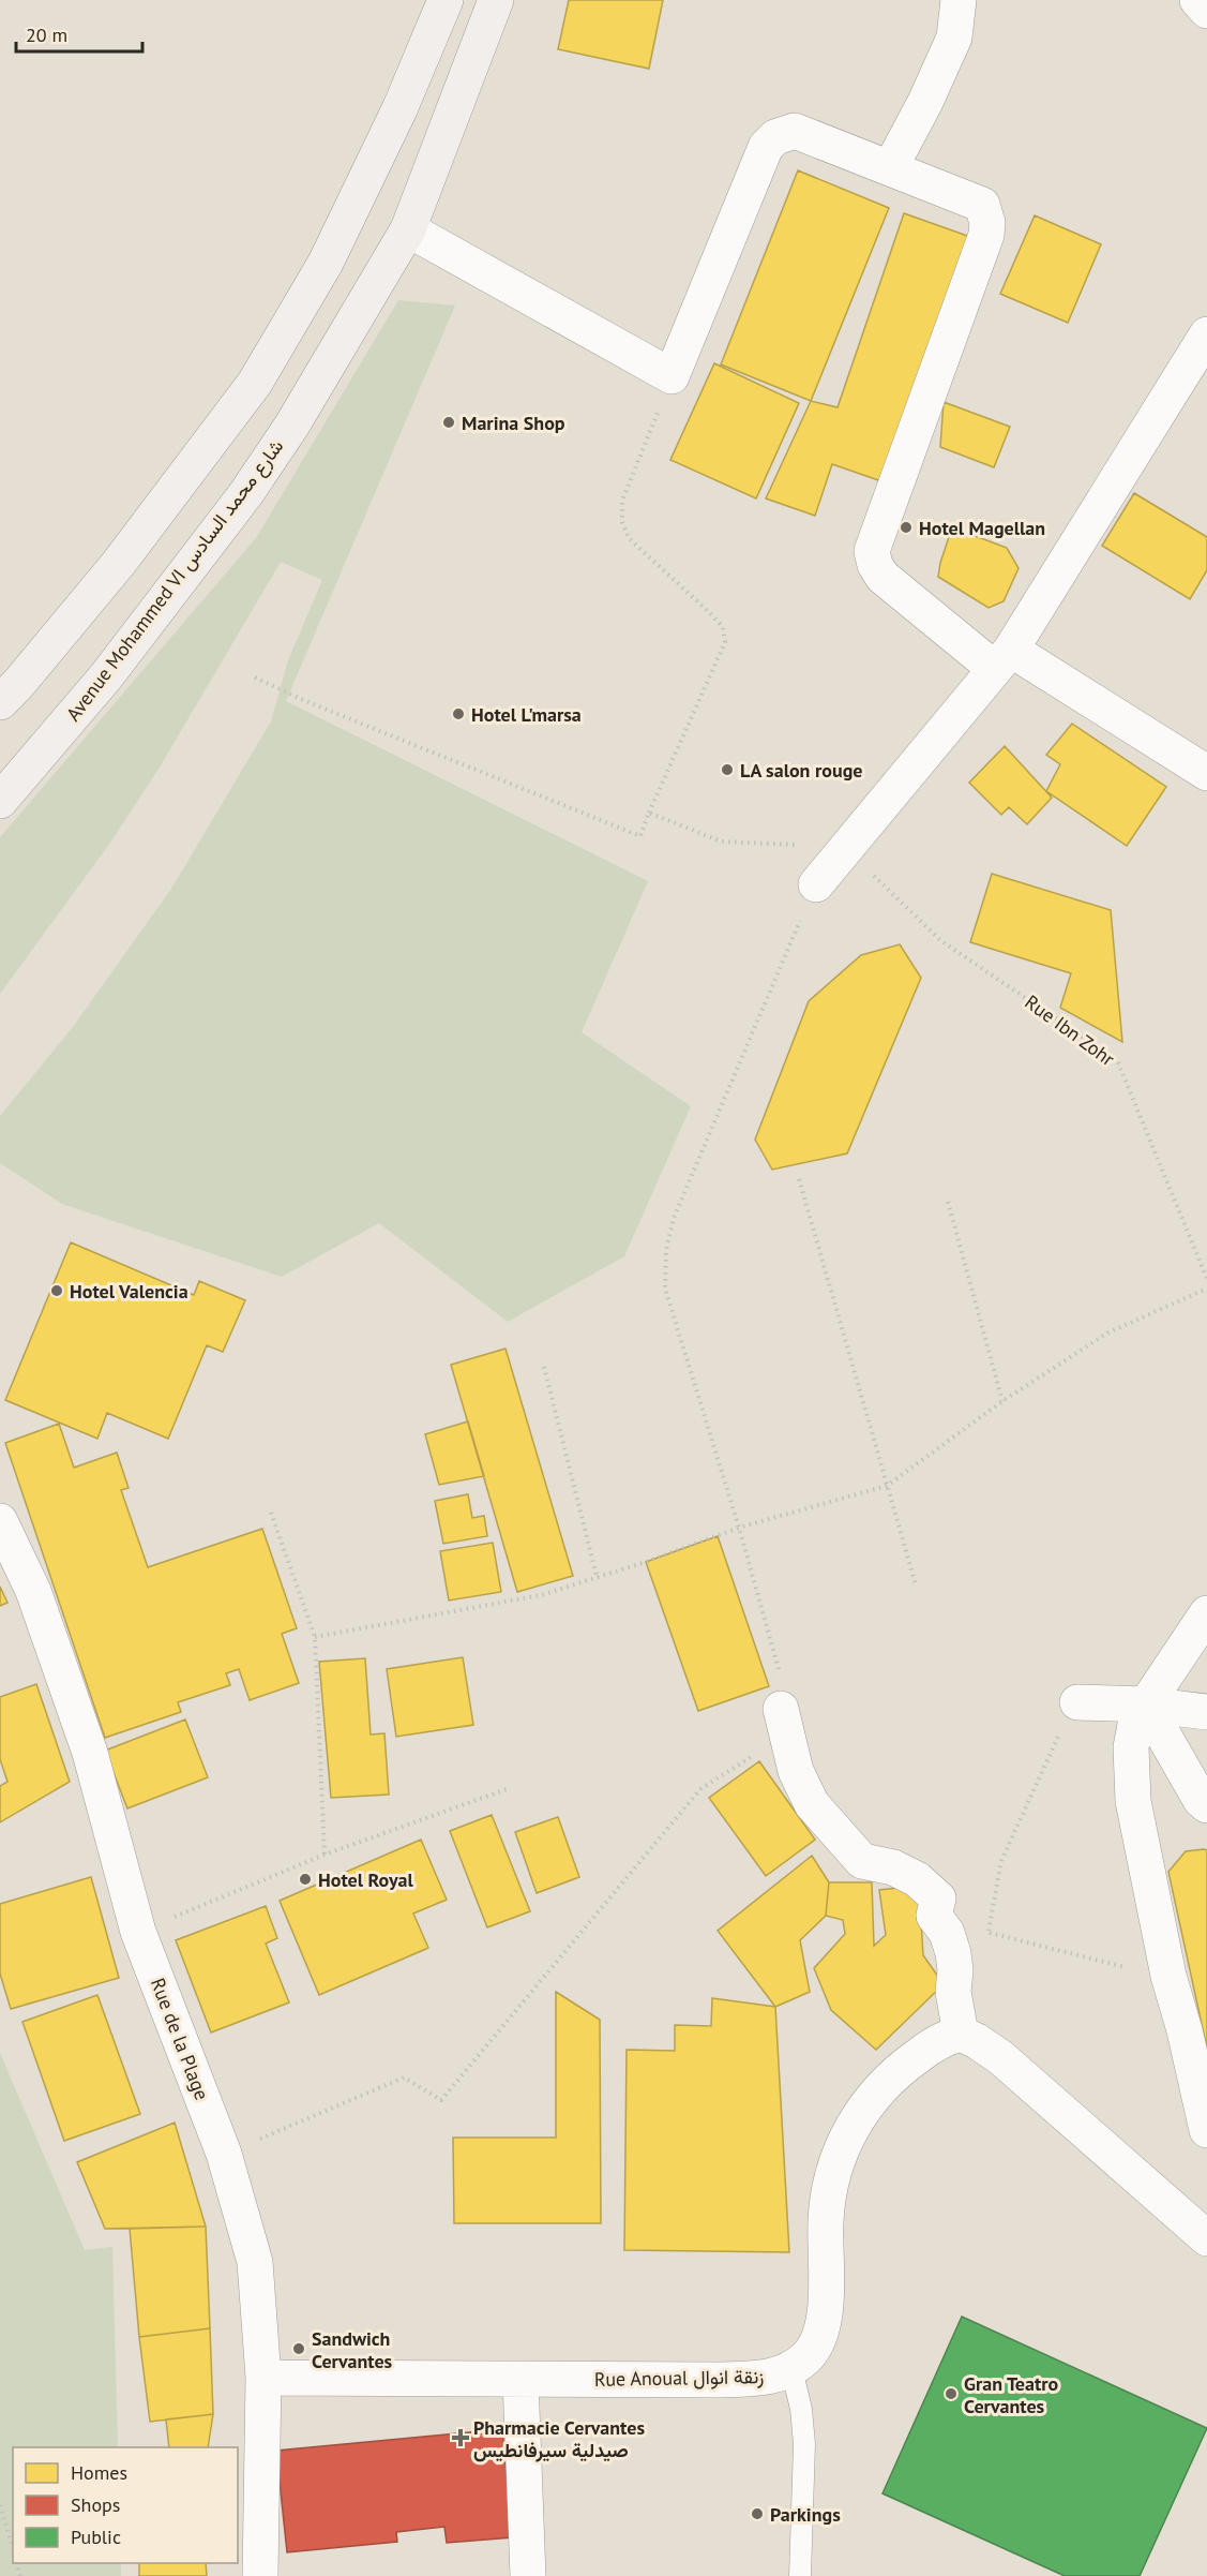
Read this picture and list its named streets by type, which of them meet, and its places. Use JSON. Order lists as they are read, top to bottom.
{
  "streets": {
    "main road": ["Avenue Mohammed VI شارع محمد السادس"],
    "street": ["Rue de la Plage", "Rue Anoual زنقة انوال"],
    "path": ["Rue Ibn Zohr"]
  },
  "crossings": [
    ["Rue de la Plage", "Rue Anoual زنقة انوال"]
  ],
  "places": {
    "other": [
      "Marina Shop",
      "Hotel Magellan",
      "Hotel L'marsa",
      "LA salon rouge",
      "Hotel Valencia",
      "Hotel Royal",
      "Sandwich Cervantes",
      "Gran Teatro Cervantes",
      "Parkings"
    ],
    "health": ["Pharmacie Cervantes صيدلية سيرفانطيس"]
  },
  "legend": ["Homes", "Shops", "Public"],
  "scale_bar": "20 m"
}
